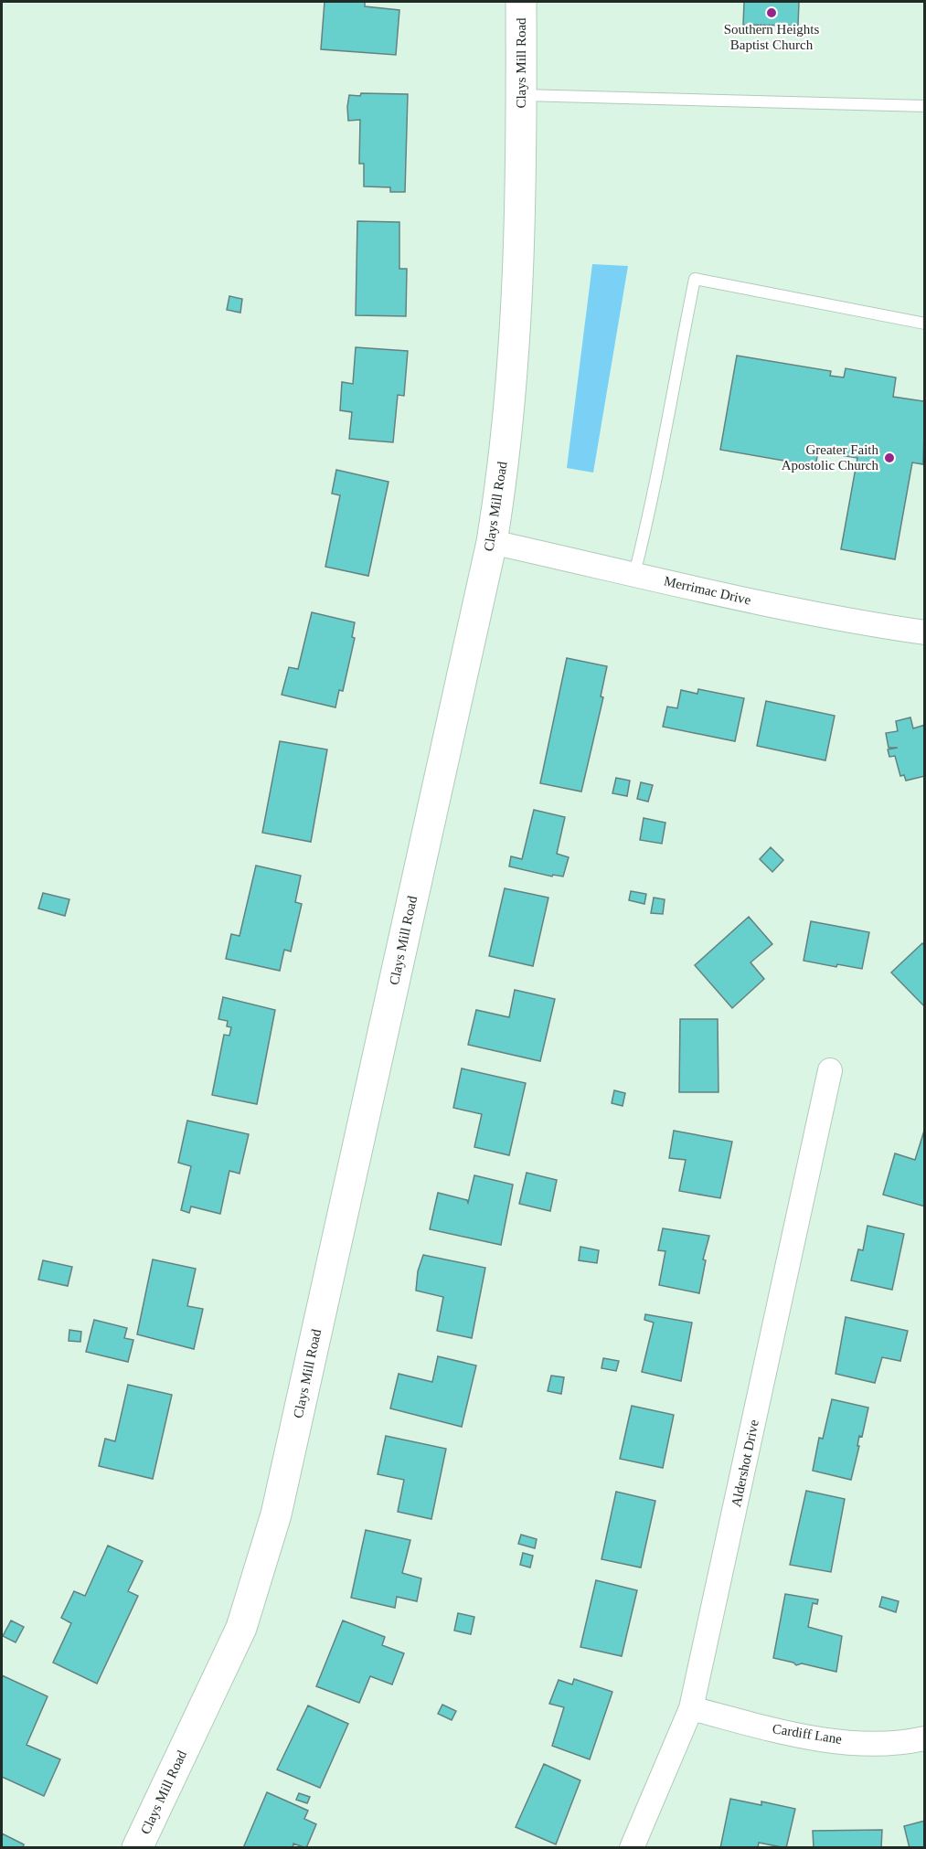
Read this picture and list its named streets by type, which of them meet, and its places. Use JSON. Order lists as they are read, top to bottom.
{
  "streets": {
    "main road": ["Clays Mill Road"],
    "street": ["Merrimac Drive", "Aldershot Drive", "Cardiff Lane"]
  },
  "crossings": [
    ["Clays Mill Road", "Merrimac Drive"],
    ["Aldershot Drive", "Cardiff Lane"]
  ],
  "places": ["Southern Heights Baptist Church", "Greater Faith Apostolic Church"]
}
